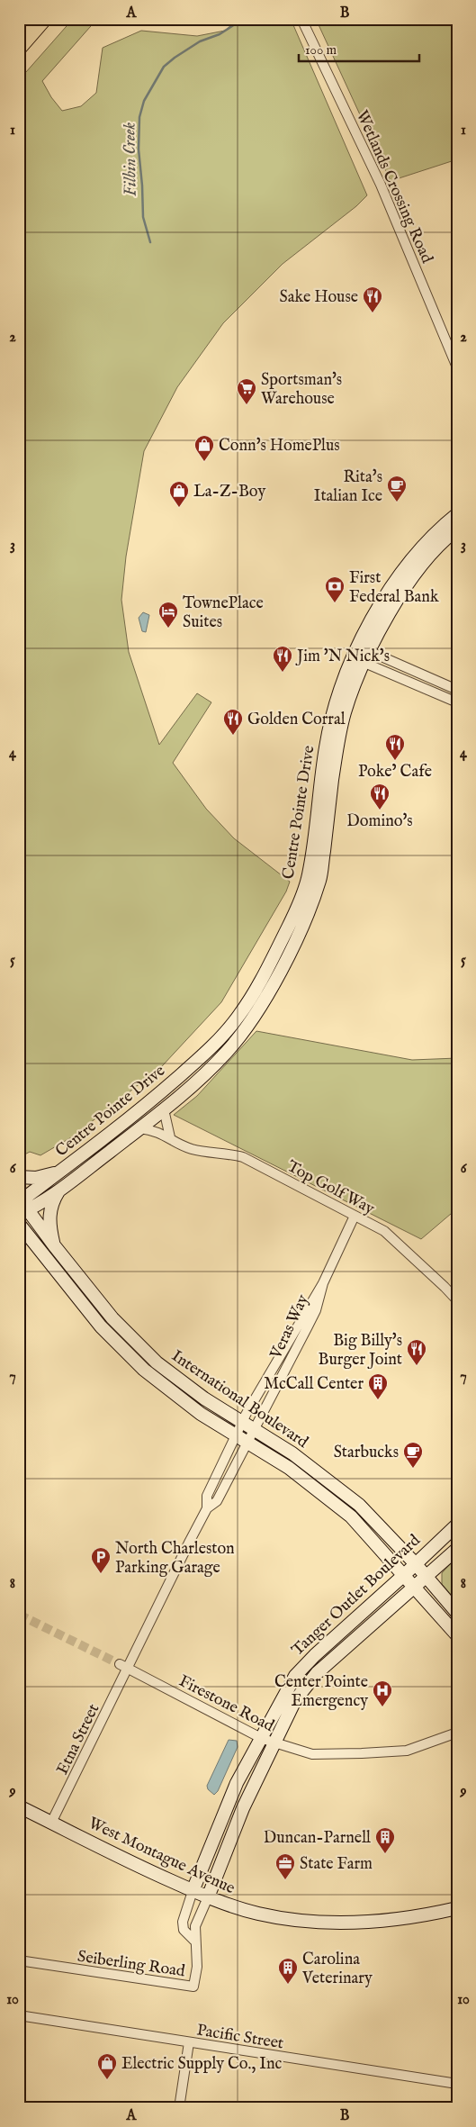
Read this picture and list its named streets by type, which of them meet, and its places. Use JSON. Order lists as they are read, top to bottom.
{
  "streets": {
    "street": [
      "Wetlands Crossing Road",
      "Centre Pointe Drive",
      "Top Golf Way",
      "Veras Way",
      "International Boulevard",
      "Tanger Outlet Boulevard",
      "Firestone Road",
      "Etna Street",
      "West Montague Avenue",
      "Seiberling Road",
      "Pacific Street"
    ]
  },
  "crossings": [
    ["Centre Pointe Drive", "Top Golf Way"],
    ["Centre Pointe Drive", "International Boulevard"],
    ["Top Golf Way", "Veras Way"],
    ["Veras Way", "International Boulevard"],
    ["Veras Way", "Etna Street"],
    ["International Boulevard", "Tanger Outlet Boulevard"],
    ["Tanger Outlet Boulevard", "Firestone Road"],
    ["Tanger Outlet Boulevard", "West Montague Avenue"],
    ["Tanger Outlet Boulevard", "Seiberling Road"],
    ["Firestone Road", "Etna Street"],
    ["Etna Street", "West Montague Avenue"],
    ["West Montague Avenue", "Seiberling Road"]
  ],
  "water": ["Filbin Creek"],
  "places": {
    "restaurant": [
      "Sake House",
      "Jim 'N Nick's",
      "Golden Corral",
      "Poke’ Cafe",
      "Domino's",
      "Big Billy's Burger Joint"
    ],
    "supermarket": ["Sportsman's Warehouse"],
    "shop": ["Conn's HomePlus", "La-Z-Boy", "Electric Supply Co., Inc"],
    "cafe": ["Rita's Italian Ice", "Starbucks"],
    "bank": ["First Federal Bank"],
    "hotel": ["TownePlace Suites"],
    "building": ["McCall Center", "Duncan-Parnell", "Carolina Veterinary"],
    "parking": ["North Charleston Parking Garage"],
    "hospital": ["Center Pointe Emergency"],
    "office": ["State Farm"]
  },
  "scale_bar": "100 m",
  "grid": {
    "columns": ["A", "B"],
    "rows": [
      "1",
      "2",
      "3",
      "4",
      "5",
      "6",
      "7",
      "8",
      "9",
      "10"
    ]
  }
}
